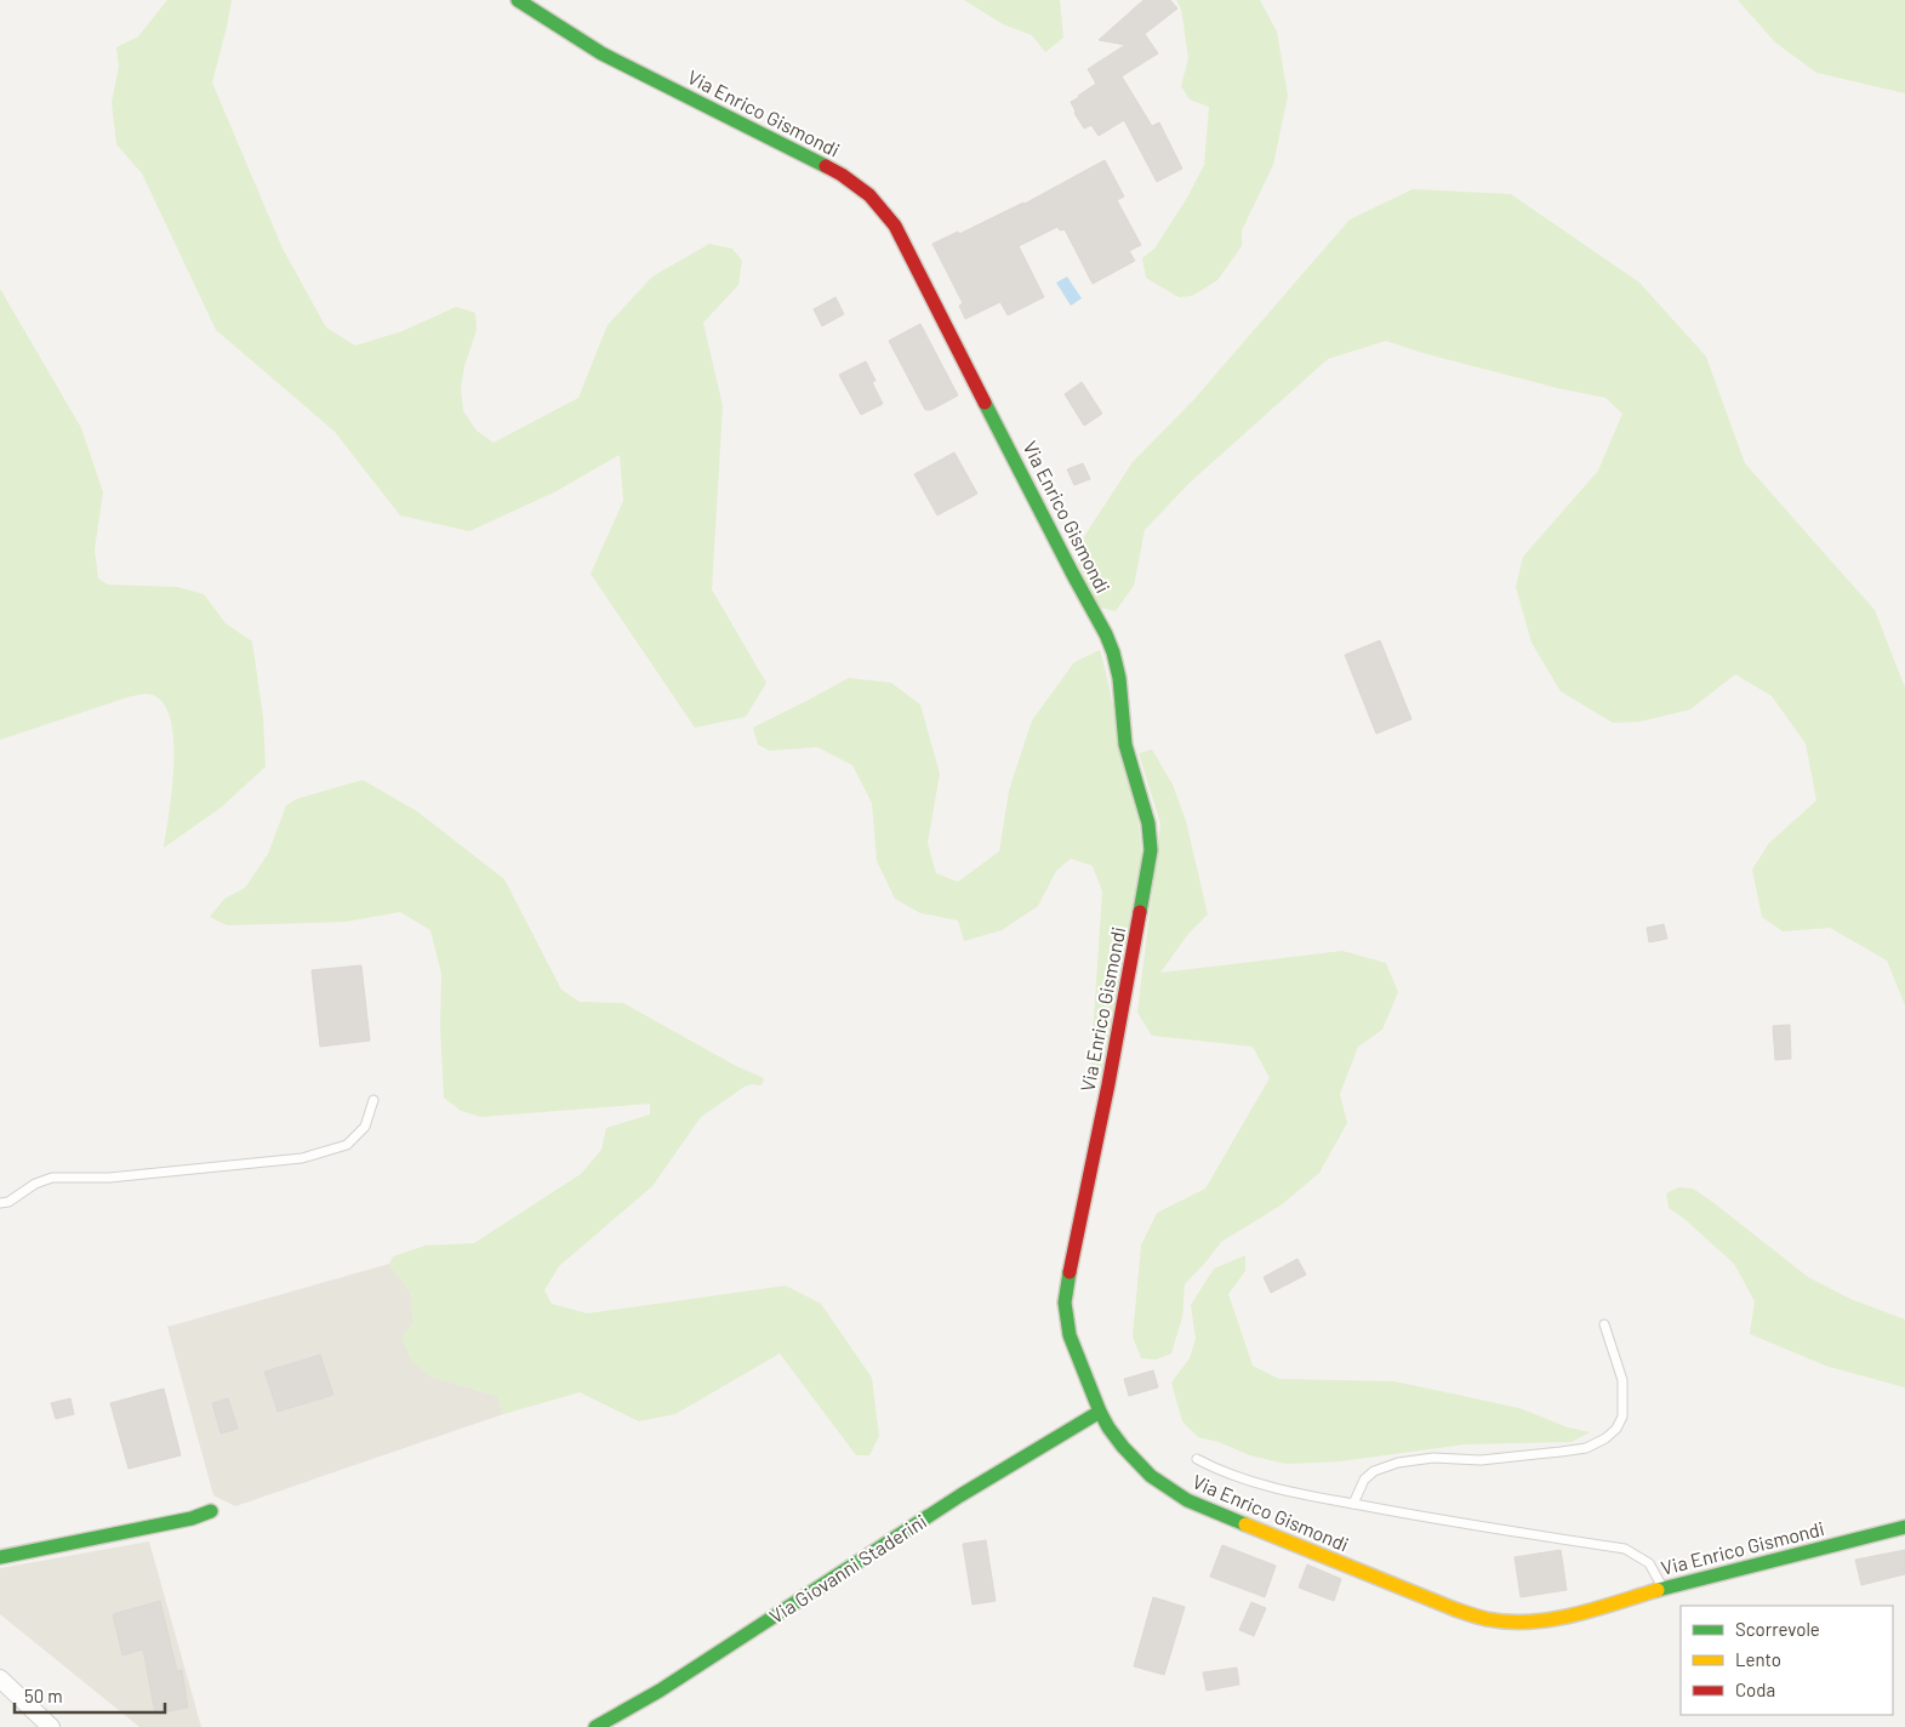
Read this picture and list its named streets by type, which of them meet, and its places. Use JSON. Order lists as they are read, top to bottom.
{
  "streets": {
    "street": ["Via Enrico Gismondi", "Via Giovanni Staderini"]
  },
  "crossings": [
    ["Via Enrico Gismondi", "Via Giovanni Staderini"]
  ],
  "legend": ["Scorrevole", "Lento", "Coda"],
  "scale_bar": "50 m"
}
